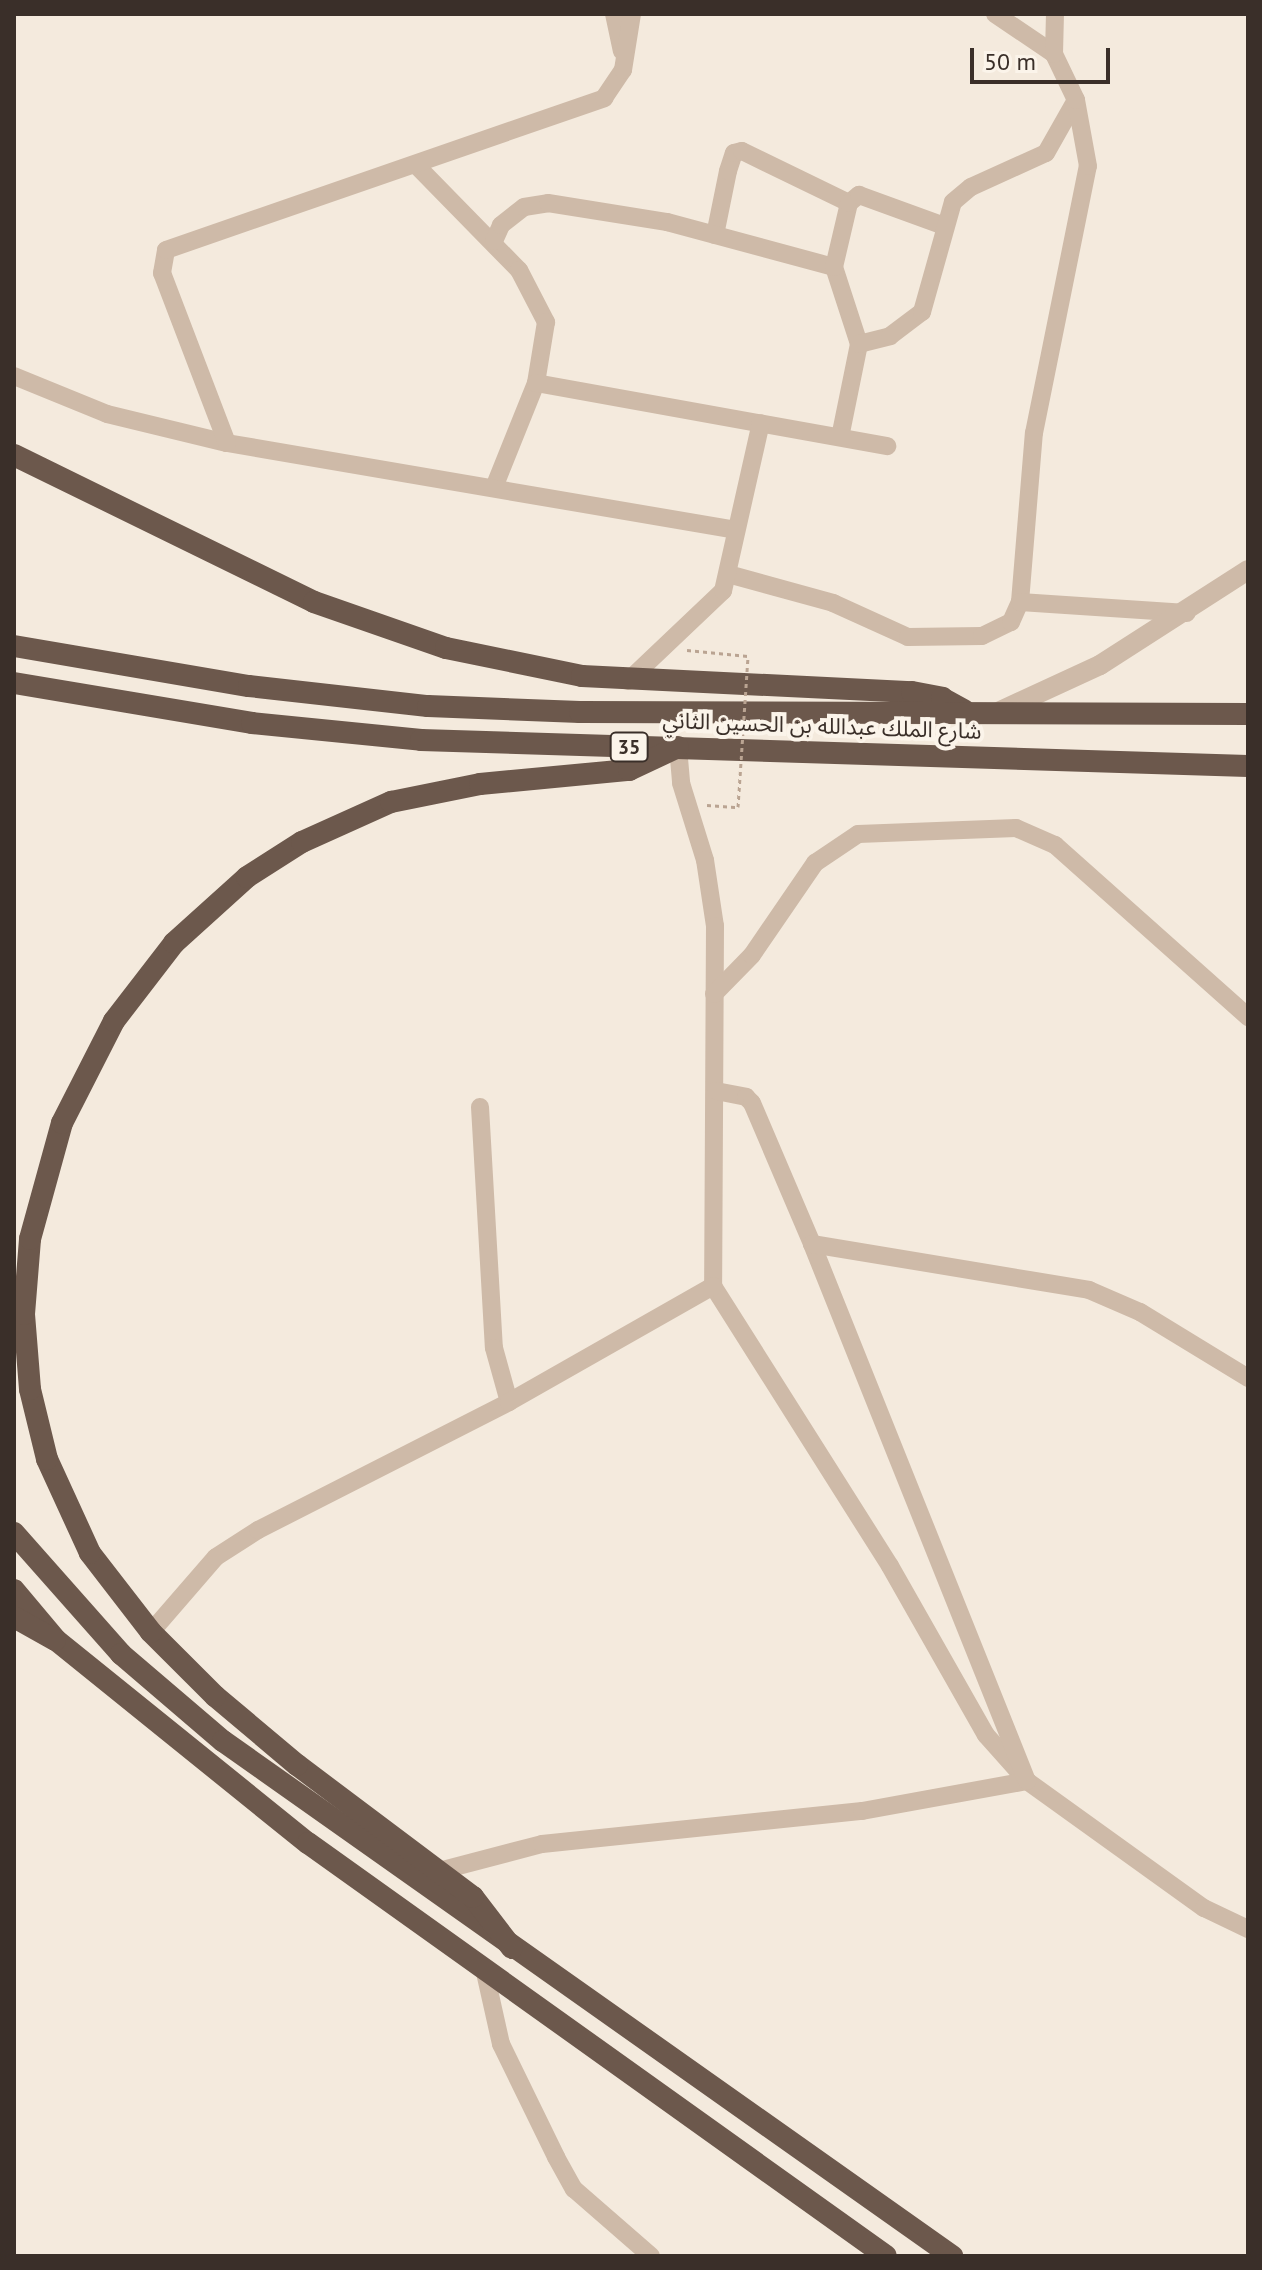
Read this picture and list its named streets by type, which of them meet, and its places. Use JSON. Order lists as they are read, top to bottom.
{
  "streets": {
    "highway": ["شارع الملك عبدالله بن الحسين الثاني", "35"]
  },
  "scale_bar": "50 m"
}
